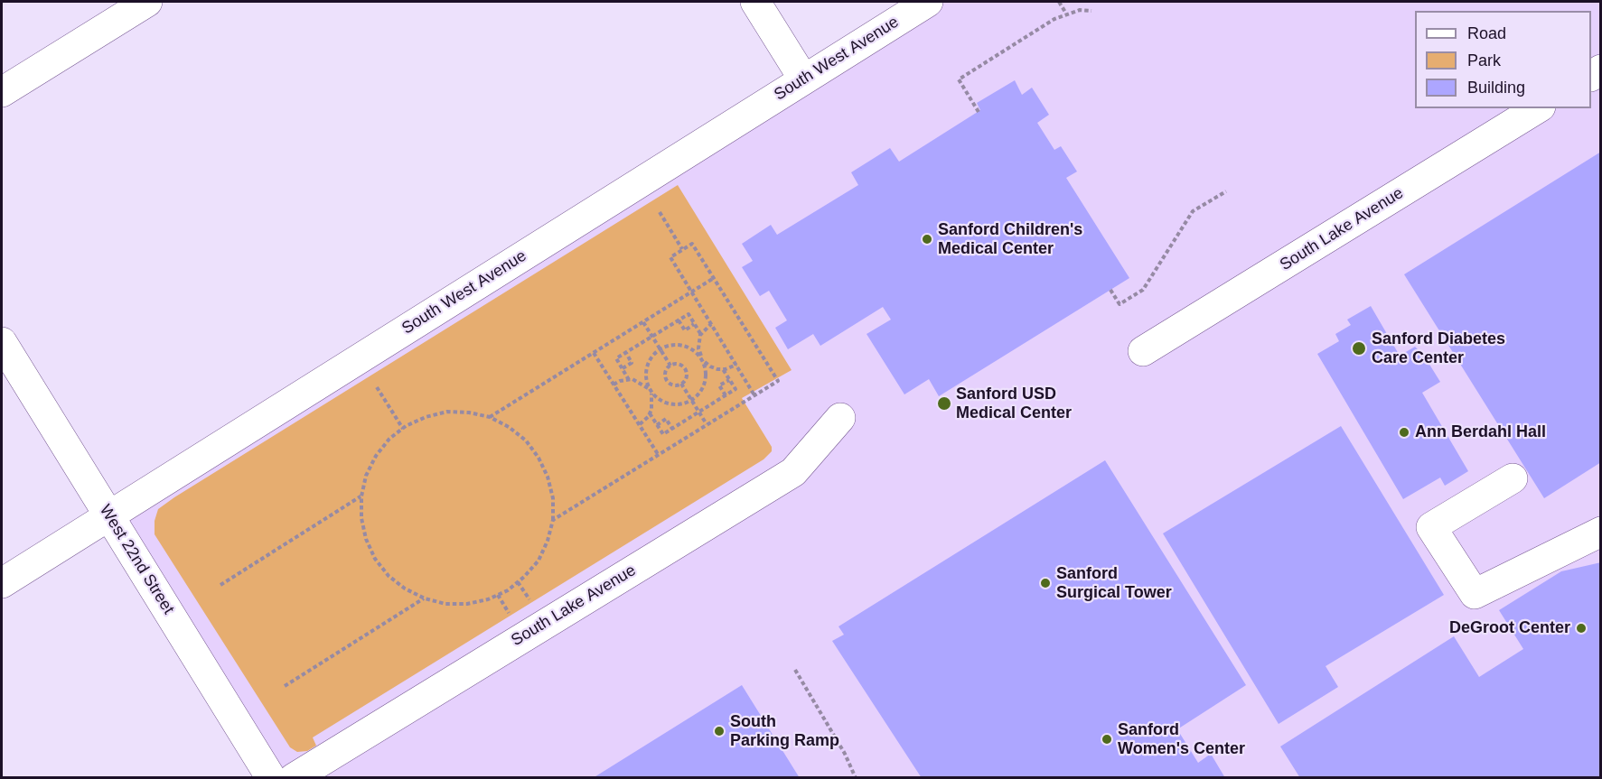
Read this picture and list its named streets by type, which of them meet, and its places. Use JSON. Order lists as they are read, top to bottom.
{
  "streets": {
    "street": ["South West Avenue", "South Lake Avenue", "West 22nd Street"]
  },
  "crossings": [
    ["South West Avenue", "West 22nd Street"]
  ],
  "places": [
    "Sanford Children's Medical Center",
    "Sanford Diabetes Care Center",
    "Sanford USD Medical Center",
    "Ann Berdahl Hall",
    "Sanford Surgical Tower",
    "DeGroot Center",
    "South Parking Ramp",
    "Sanford Women's Center"
  ],
  "legend": ["Road", "Park", "Building"]
}
